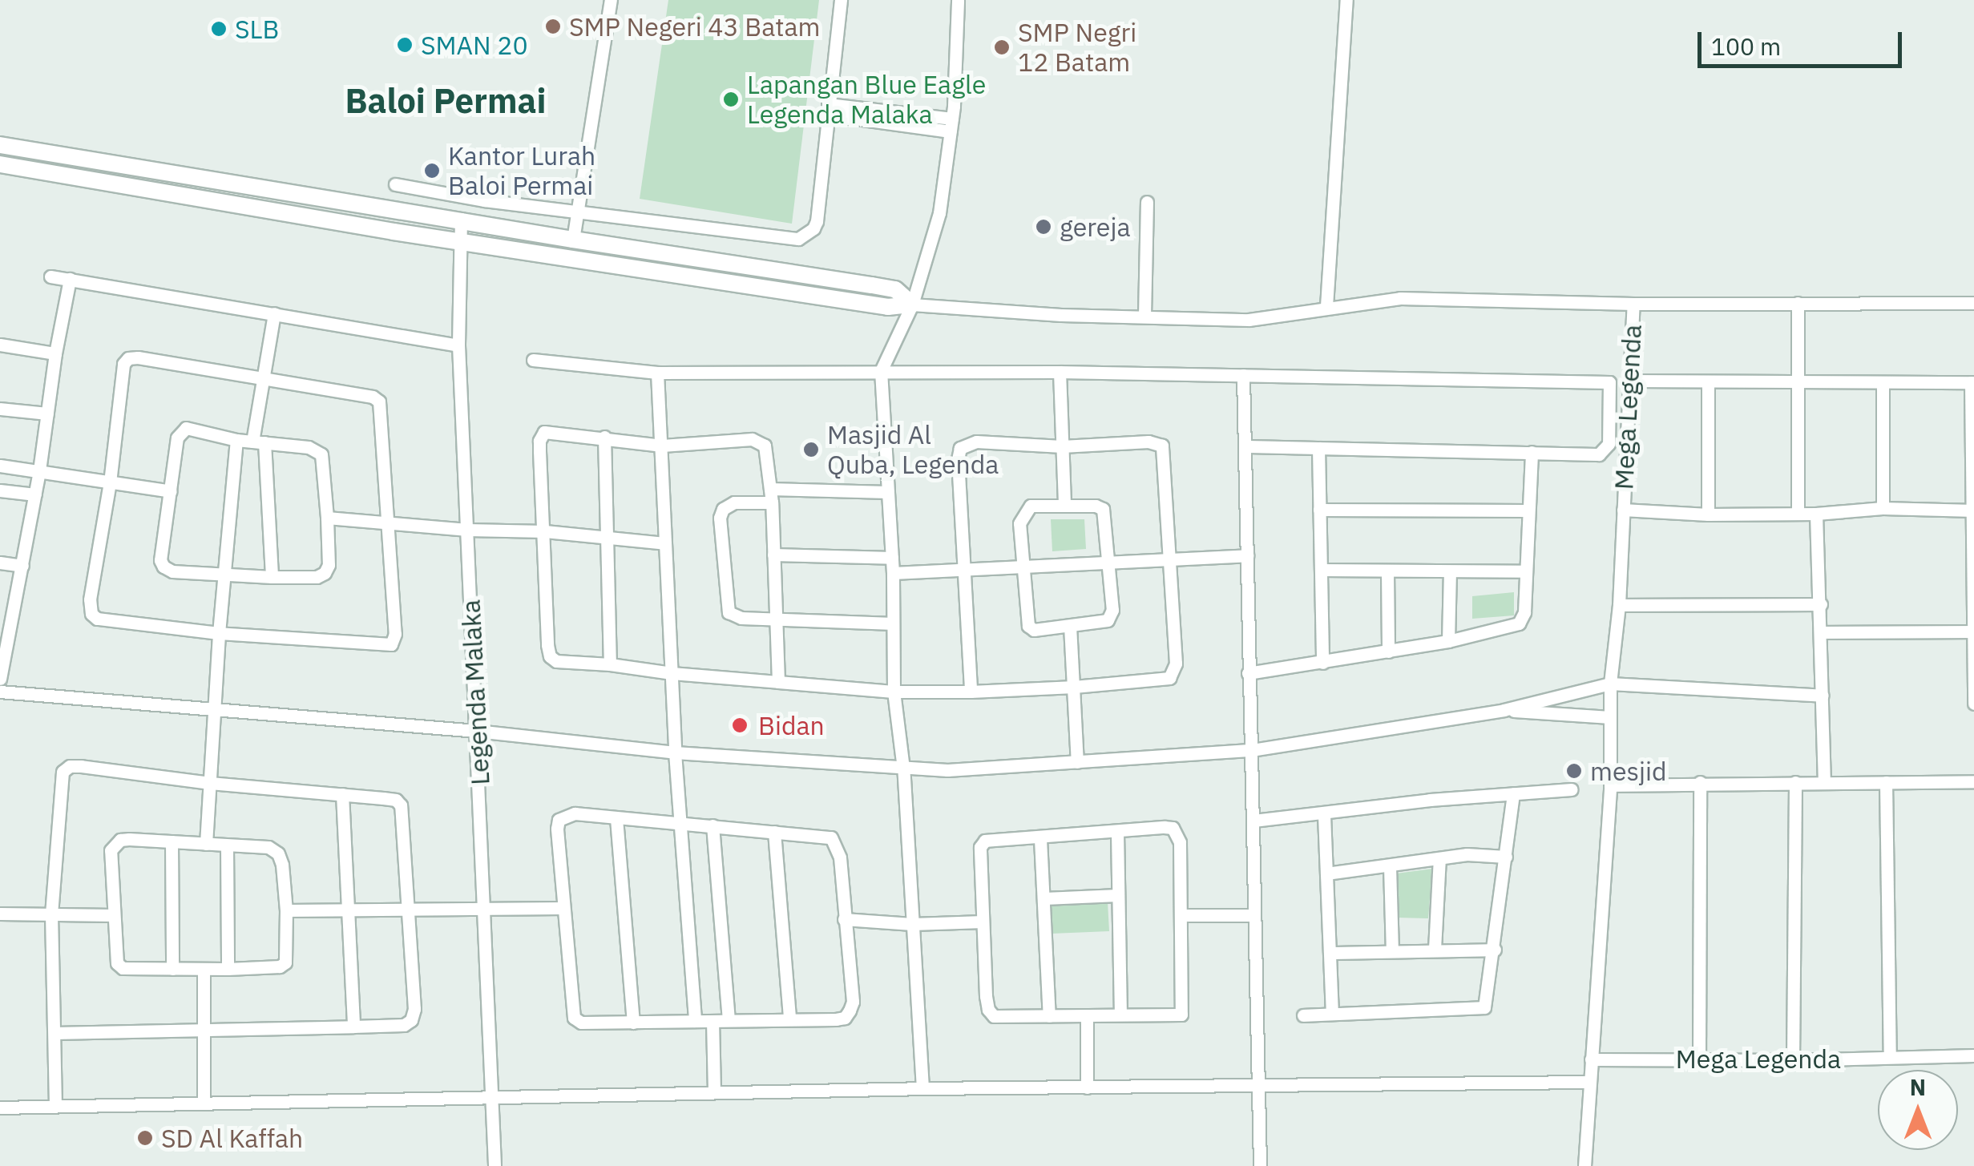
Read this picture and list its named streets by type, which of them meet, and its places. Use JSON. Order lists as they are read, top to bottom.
{
  "streets": {
    "street": ["Mega Legenda", "Legenda Malaka"]
  },
  "districts": ["Baloi Permai"],
  "places": [
    "SMP Negeri 43 Batam",
    "SLB",
    "SMAN 20",
    "SMP Negri 12 Batam",
    "Lapangan Blue Eagle Legenda Malaka",
    "Kantor Lurah Baloi Permai",
    "gereja",
    "Masjid Al Quba, Legenda",
    "Bidan",
    "mesjid",
    "SD Al Kaffah"
  ],
  "scale_bar": "100 m",
  "north": "top"
}
